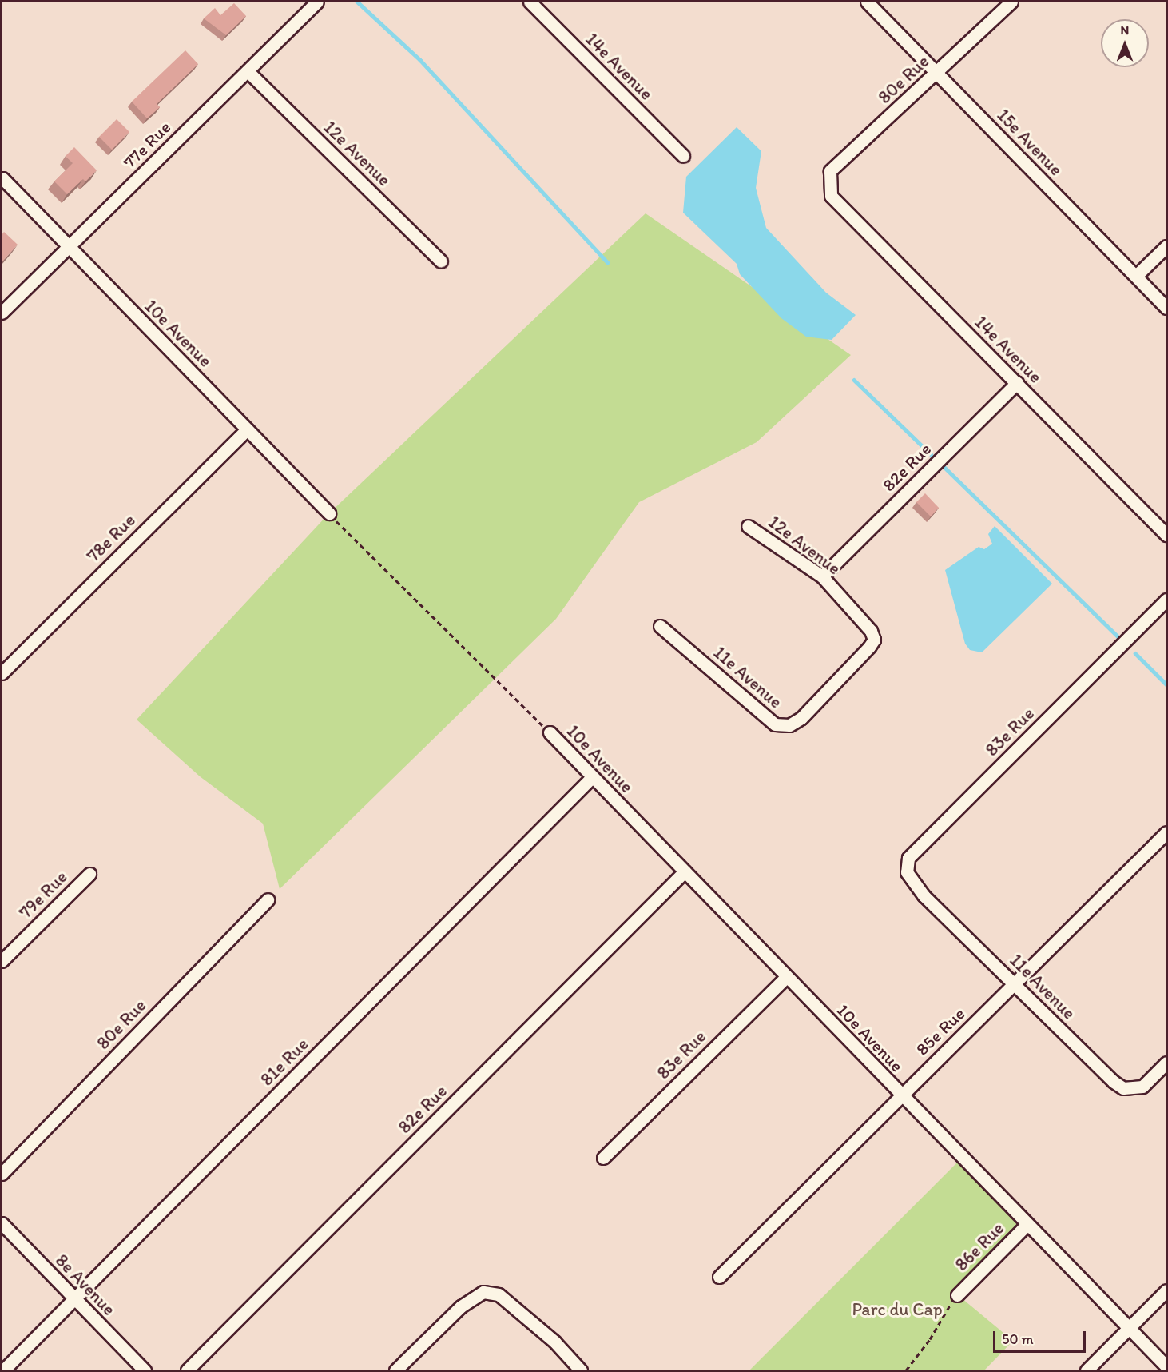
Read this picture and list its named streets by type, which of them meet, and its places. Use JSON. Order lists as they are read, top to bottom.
{
  "streets": {
    "street": [
      "14e Avenue",
      "80e Rue",
      "15e Avenue",
      "77e Rue",
      "12e Avenue",
      "10e Avenue",
      "82e Rue",
      "78e Rue",
      "11e Avenue",
      "83e Rue",
      "79e Rue",
      "85e Rue",
      "81e Rue",
      "86e Rue",
      "8e Avenue"
    ]
  },
  "crossings": [
    ["14e Avenue", "80e Rue"],
    ["14e Avenue", "82e Rue"],
    ["80e Rue", "15e Avenue"],
    ["77e Rue", "12e Avenue"],
    ["77e Rue", "10e Avenue"],
    ["12e Avenue", "82e Rue"],
    ["12e Avenue", "11e Avenue"],
    ["10e Avenue", "82e Rue"],
    ["10e Avenue", "78e Rue"],
    ["10e Avenue", "83e Rue"],
    ["10e Avenue", "85e Rue"],
    ["10e Avenue", "81e Rue"],
    ["10e Avenue", "86e Rue"],
    ["11e Avenue", "83e Rue"],
    ["11e Avenue", "85e Rue"],
    ["81e Rue", "8e Avenue"]
  ],
  "parks": ["Parc du Cap"],
  "scale_bar": "50 m",
  "north": "top"
}
